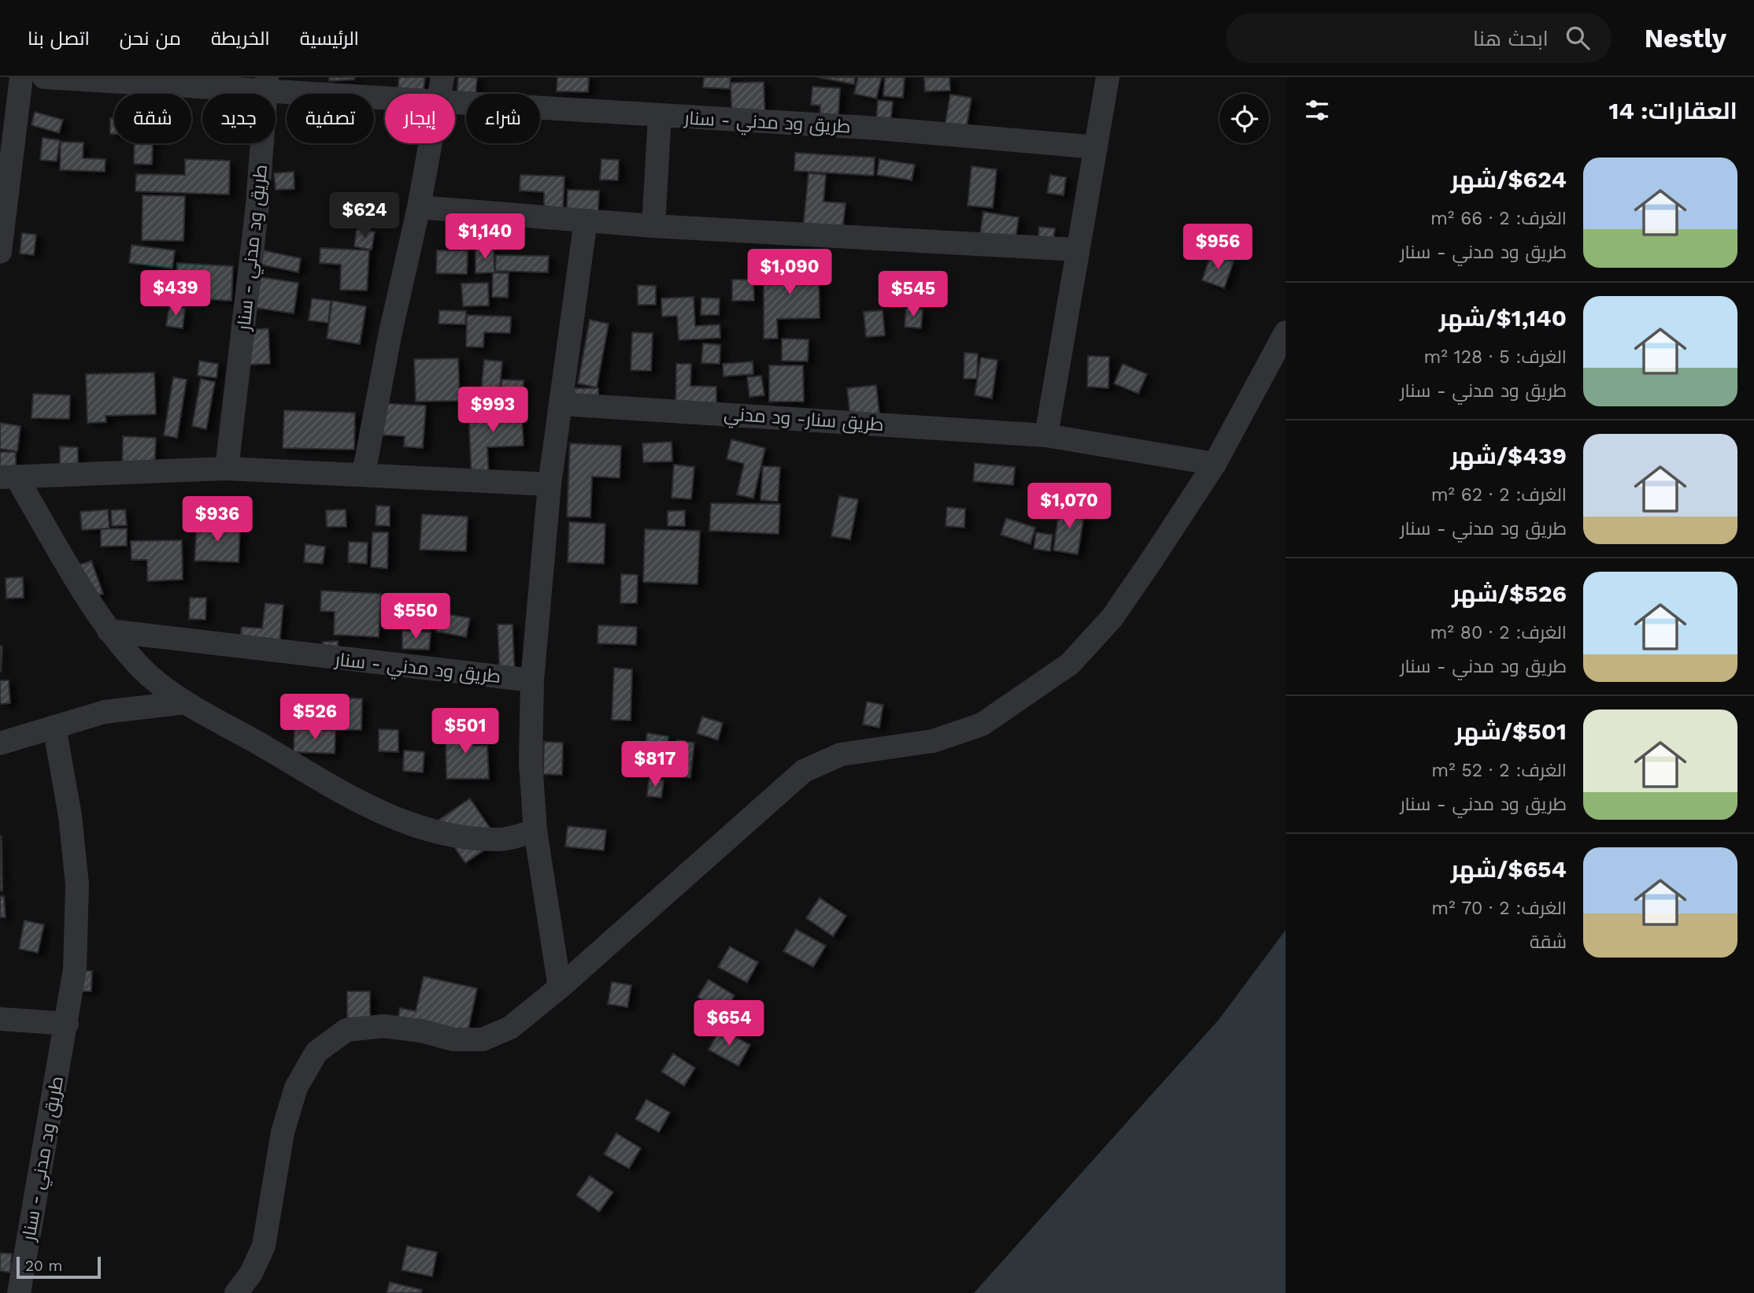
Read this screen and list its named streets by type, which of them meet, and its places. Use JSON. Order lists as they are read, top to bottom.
{
  "streets": {
    "street": ["طريق ود مدني - سنار", "طريق سنار- ود مدني"]
  },
  "scale_bar": "20 m",
  "page": {
    "header": "Nestly",
    "search": "ابحث هنا",
    "nav": [
      "الرئيسية",
      "الخريطة",
      "من نحن",
      "اتصل بنا"
    ],
    "heading": "العقارات: 14",
    "chip": [
      "شراء",
      "إيجار",
      "تصفية",
      "جديد",
      "شقة"
    ],
    "list": [
      {
        "name": "$624/شهر",
        "note": "الغرف: 2 · 66 m² · طريق ود مدني - سنار"
      },
      {
        "name": "$1,140/شهر",
        "note": "الغرف: 5 · 128 m² · طريق ود مدني - سنار"
      },
      {
        "name": "$439/شهر",
        "note": "الغرف: 2 · 62 m² · طريق ود مدني - سنار"
      },
      {
        "name": "$526/شهر",
        "note": "الغرف: 2 · 80 m² · طريق ود مدني - سنار"
      },
      {
        "name": "$501/شهر",
        "note": "الغرف: 2 · 52 m² · طريق ود مدني - سنار"
      },
      {
        "name": "$654/شهر",
        "note": "الغرف: 2 · 70 m² · شقة"
      }
    ],
    "price": [
      "$624",
      "$1,140",
      "$956",
      "$1,090",
      "$439",
      "$545",
      "$993",
      "$1,070",
      "$936",
      "$550",
      "$526",
      "$501",
      "$817",
      "$654"
    ],
    "scale": "20 m"
  }
}
